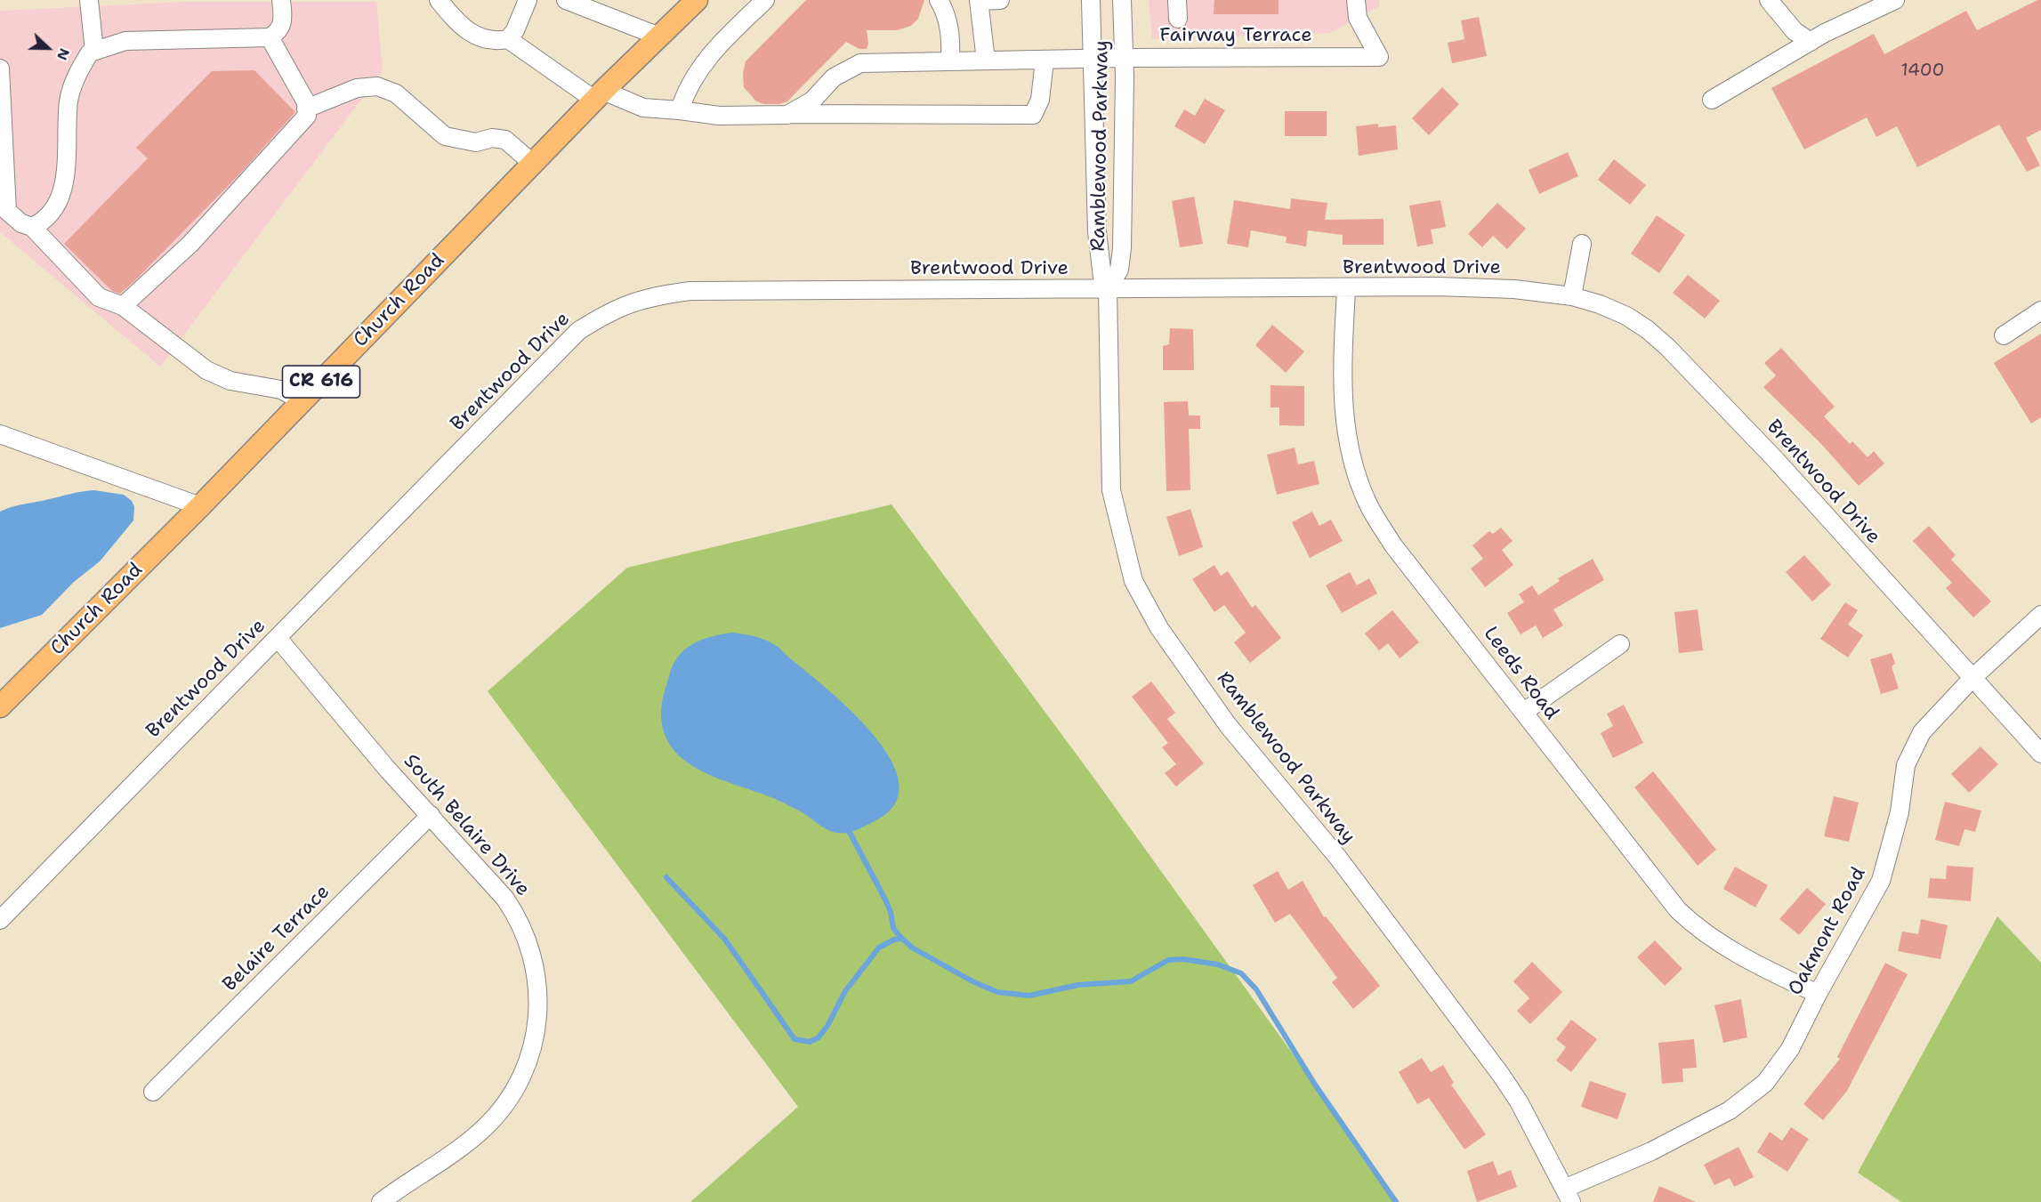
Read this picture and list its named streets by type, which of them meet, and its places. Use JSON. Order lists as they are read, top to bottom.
{
  "streets": {
    "main road": ["Church Road", "CR 616"],
    "street": [
      "Fairway Terrace",
      "Ramblewood Parkway",
      "Brentwood Drive",
      "Leeds Road",
      "South Belaire Drive",
      "Oakmont Road",
      "Belaire Terrace"
    ]
  },
  "crossings": [
    ["Fairway Terrace", "Ramblewood Parkway"],
    ["Ramblewood Parkway", "Brentwood Drive"],
    ["Ramblewood Parkway", "Oakmont Road"],
    ["Brentwood Drive", "Leeds Road"],
    ["Brentwood Drive", "South Belaire Drive"],
    ["Brentwood Drive", "Oakmont Road"],
    ["Leeds Road", "Oakmont Road"],
    ["South Belaire Drive", "Belaire Terrace"]
  ],
  "house_numbers": ["1400"],
  "north": "right"
}
